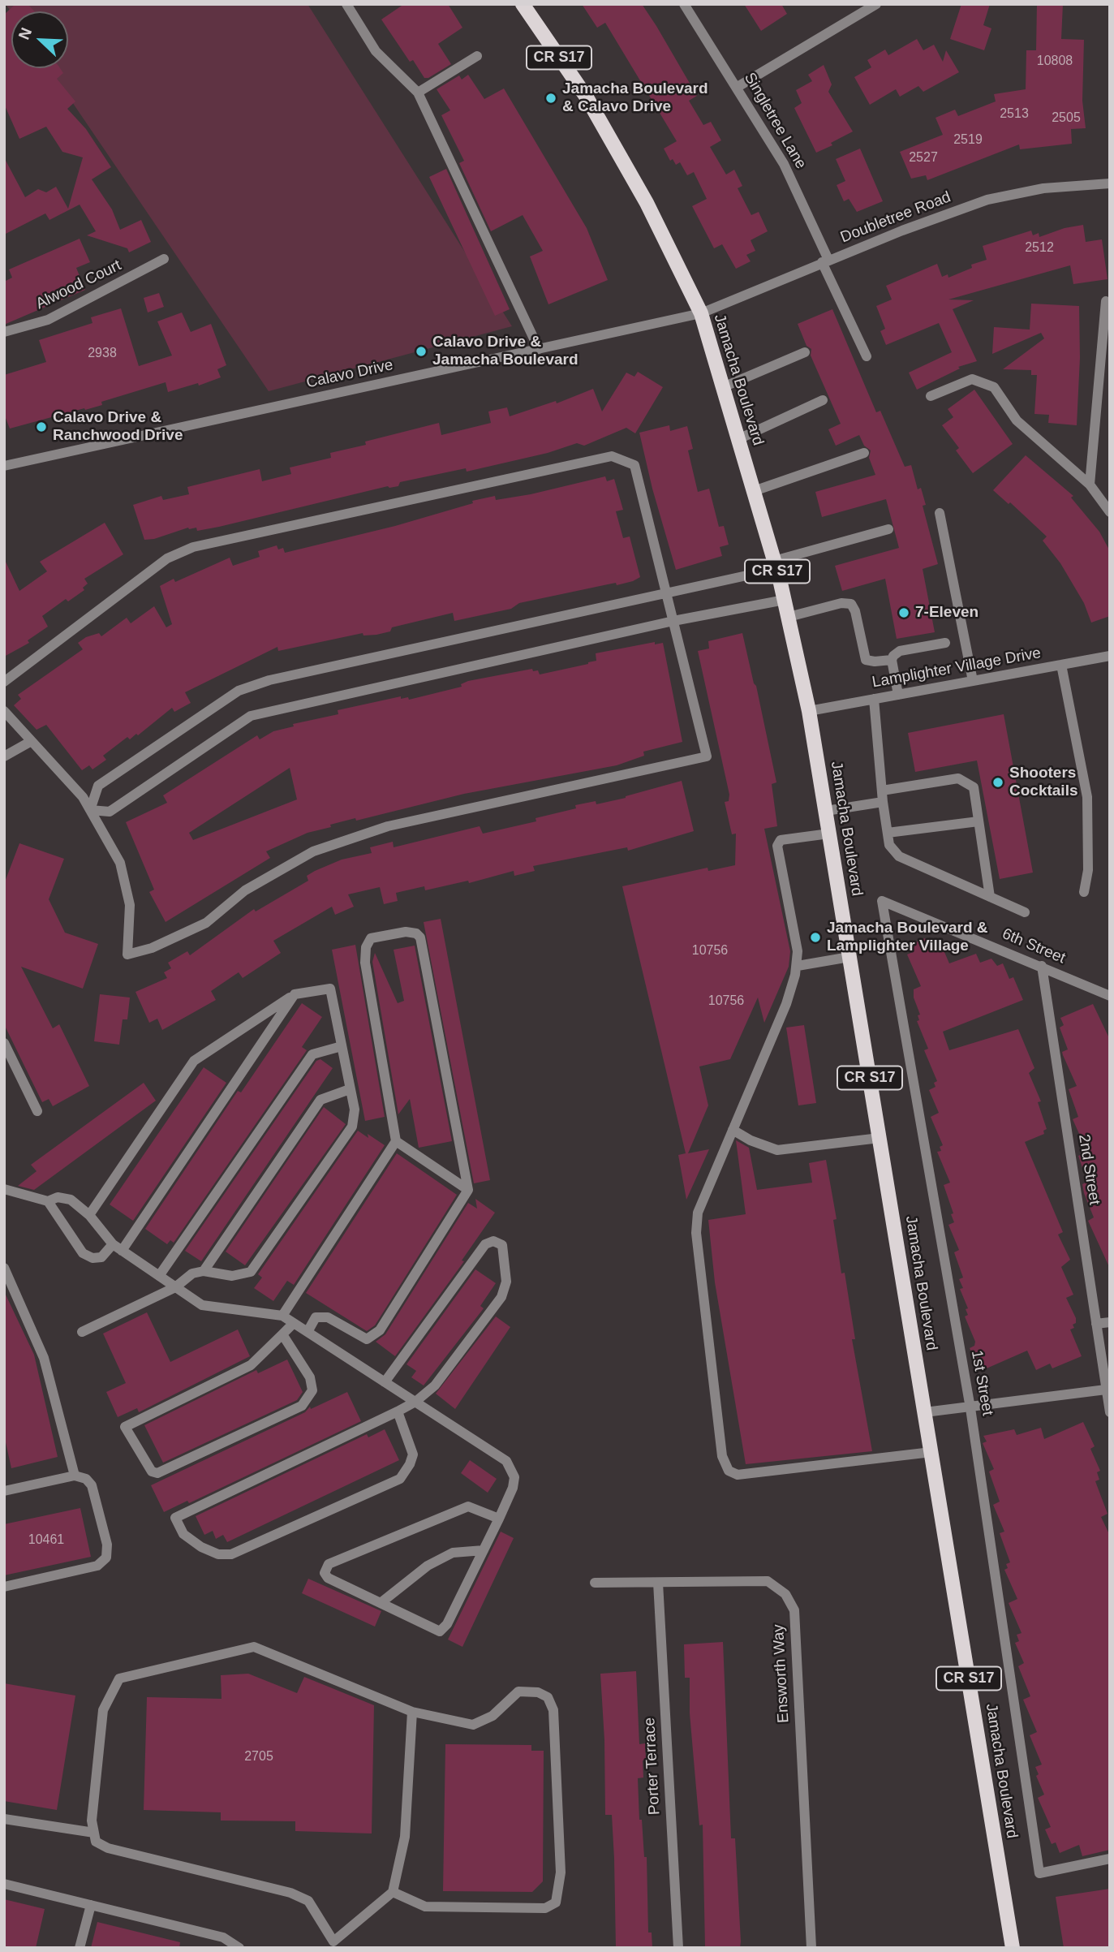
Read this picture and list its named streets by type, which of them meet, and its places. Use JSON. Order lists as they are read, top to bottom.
{
  "streets": {
    "main road": ["CR S17", "Jamacha Boulevard"],
    "street": [
      "Singletree Lane",
      "Doubletree Road",
      "Alwood Court",
      "Calavo Drive",
      "Lamplighter Village Drive",
      "6th Street",
      "2nd Street",
      "1st Street",
      "Ensworth Way",
      "Porter Terrace"
    ]
  },
  "crossings": [
    ["Singletree Lane", "Doubletree Road"],
    ["Doubletree Road", "Calavo Drive"],
    ["Doubletree Road", "Jamacha Boulevard"],
    ["Calavo Drive", "Jamacha Boulevard"],
    ["Jamacha Boulevard", "Lamplighter Village Drive"],
    ["6th Street", "2nd Street"],
    ["6th Street", "1st Street"],
    ["Ensworth Way", "Porter Terrace"]
  ],
  "places": [
    "Jamacha Boulevard & Calavo Drive",
    "Calavo Drive & Jamacha Boulevard",
    "Calavo Drive & Ranchwood Drive",
    "7-Eleven",
    "Shooters Cocktails",
    "Jamacha Boulevard & Lamplighter Village"
  ],
  "house_numbers": [
    "10808",
    "2513",
    "2505",
    "2519",
    "2527",
    "2512",
    "2938",
    "10756",
    "10756",
    "10461",
    "2705"
  ],
  "north": "top left"
}
